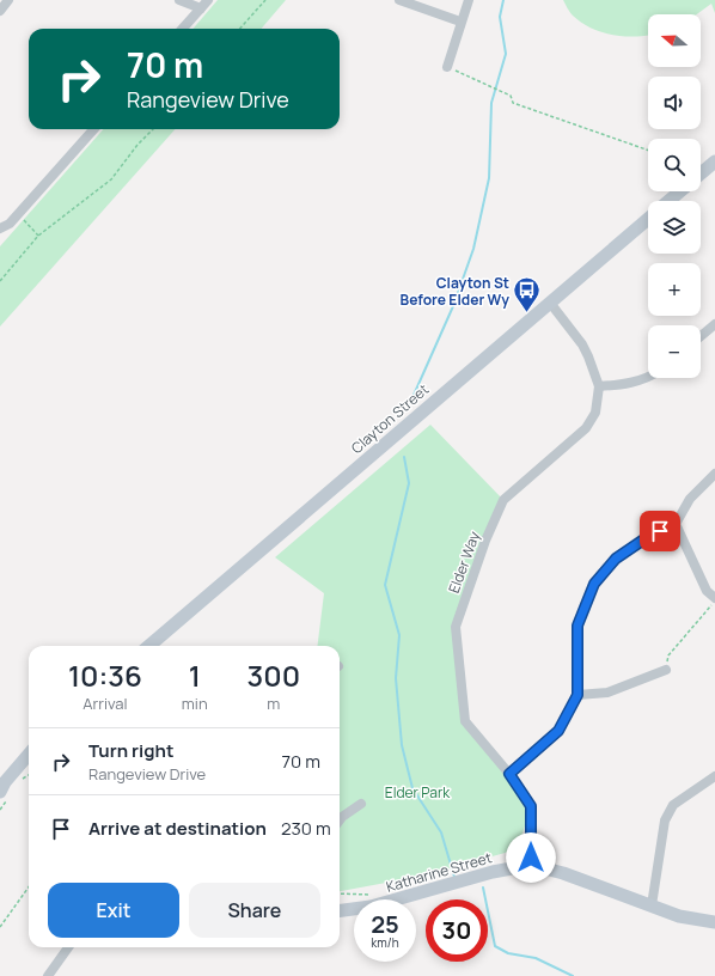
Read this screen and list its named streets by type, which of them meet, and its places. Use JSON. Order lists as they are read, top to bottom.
{
  "streets": {
    "main road": ["Clayton Street", "Katharine Street"],
    "street": ["Elder Way"]
  },
  "crossings": [
    ["Clayton Street", "Elder Way"],
    ["Elder Way", "Katharine Street"]
  ],
  "parks": ["Elder Park"],
  "places": {
    "bus stop": ["Clayton St Before Elder Wy"]
  },
  "north": "left",
  "page": {
    "map_buttons": ["+", "−"],
    "turn": ["70 m", "Rangeview Drive"],
    "eta": [
      "10:36",
      "Arrival",
      "1",
      "min",
      "300",
      "m"
    ],
    "list": [
      {
        "name": "Turn right",
        "note": "Rangeview Drive",
        "value": "70 m"
      },
      {
        "name": "Arrive at destination",
        "value": "230 m"
      }
    ],
    "buttons": ["Exit", "Share"],
    "speed": "25 km/h",
    "limit": "30"
  }
}
